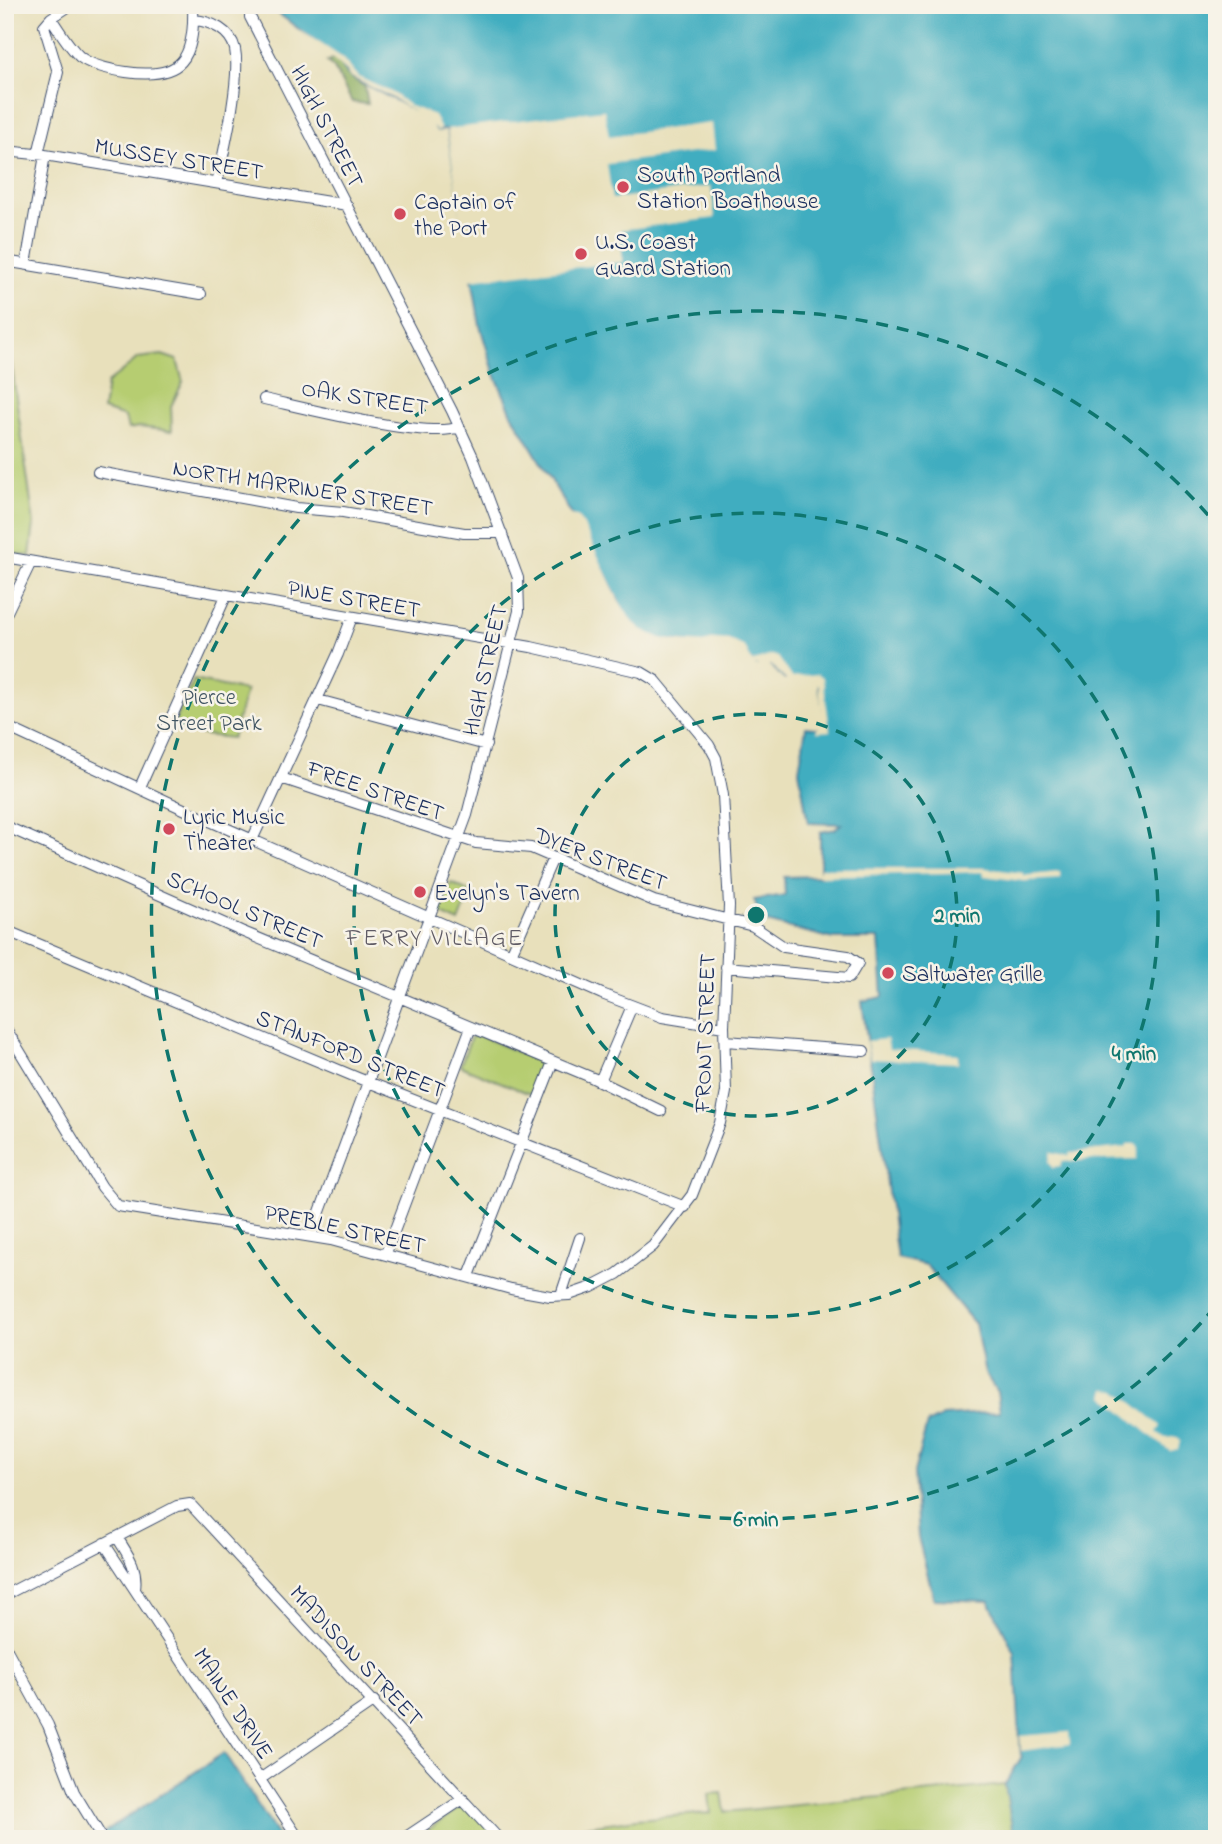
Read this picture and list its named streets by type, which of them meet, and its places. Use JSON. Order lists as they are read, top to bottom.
{
  "streets": {
    "street": [
      "HIGH STREET",
      "MUSSEY STREET",
      "OAK STREET",
      "NORTH MARRINER STREET",
      "PINE STREET",
      "FREE STREET",
      "DYER STREET",
      "SCHOOL STREET",
      "FRONT STREET",
      "STANFORD STREET",
      "PREBLE STREET",
      "MADISON STREET",
      "MAINE DRIVE"
    ]
  },
  "crossings": [
    ["HIGH STREET", "MUSSEY STREET"],
    ["HIGH STREET", "OAK STREET"],
    ["HIGH STREET", "NORTH MARRINER STREET"],
    ["HIGH STREET", "PINE STREET"],
    ["HIGH STREET", "FREE STREET"],
    ["HIGH STREET", "DYER STREET"],
    ["HIGH STREET", "SCHOOL STREET"],
    ["HIGH STREET", "STANFORD STREET"],
    ["HIGH STREET", "PREBLE STREET"],
    ["PINE STREET", "FRONT STREET"],
    ["FREE STREET", "DYER STREET"],
    ["DYER STREET", "FRONT STREET"],
    ["FRONT STREET", "STANFORD STREET"],
    ["FRONT STREET", "PREBLE STREET"],
    ["MADISON STREET", "MAINE DRIVE"]
  ],
  "districts": ["FERRY VILLAGE"],
  "parks": ["Pierce Street Park"],
  "places": [
    "South Portland Station Boathouse",
    "Captain of the Port",
    "U.S. Coast Guard Station",
    "Lyric Music Theater",
    "Evelyn's Tavern",
    "Saltwater Grille"
  ],
  "rings": ["2 min", "4 min", "6 min"]
}
